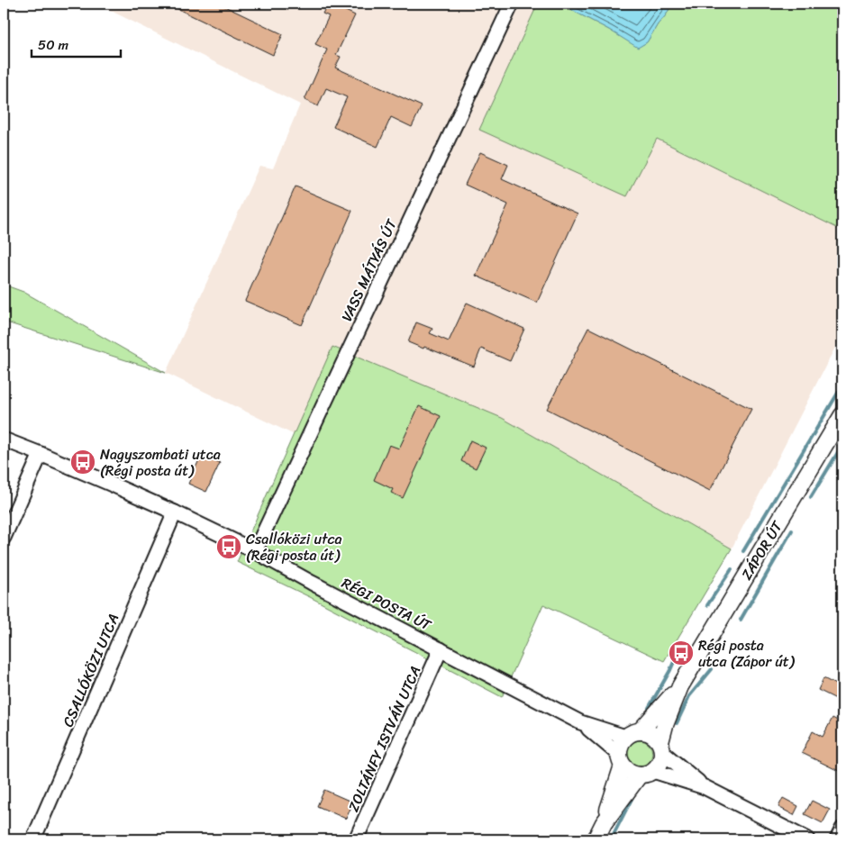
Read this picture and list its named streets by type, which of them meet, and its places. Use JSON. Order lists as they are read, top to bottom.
{
  "streets": {
    "street": [
      "VASS MÁTYÁS ÚT",
      "ZÁPOR ÚT",
      "RÉGI POSTA ÚT",
      "CSALLÓKÖZI UTCA",
      "ZOLTÁNFY ISTVÁN UTCA"
    ]
  },
  "crossings": [
    ["VASS MÁTYÁS ÚT", "RÉGI POSTA ÚT"],
    ["ZÁPOR ÚT", "RÉGI POSTA ÚT"],
    ["RÉGI POSTA ÚT", "CSALLÓKÖZI UTCA"],
    ["RÉGI POSTA ÚT", "ZOLTÁNFY ISTVÁN UTCA"]
  ],
  "places": {
    "bus stop": ["Nagyszombati utca (Régi posta út)", "Csallóközi utca (Régi posta út)", "Régi posta utca (Zápor út)"]
  },
  "scale_bar": "50 m"
}
